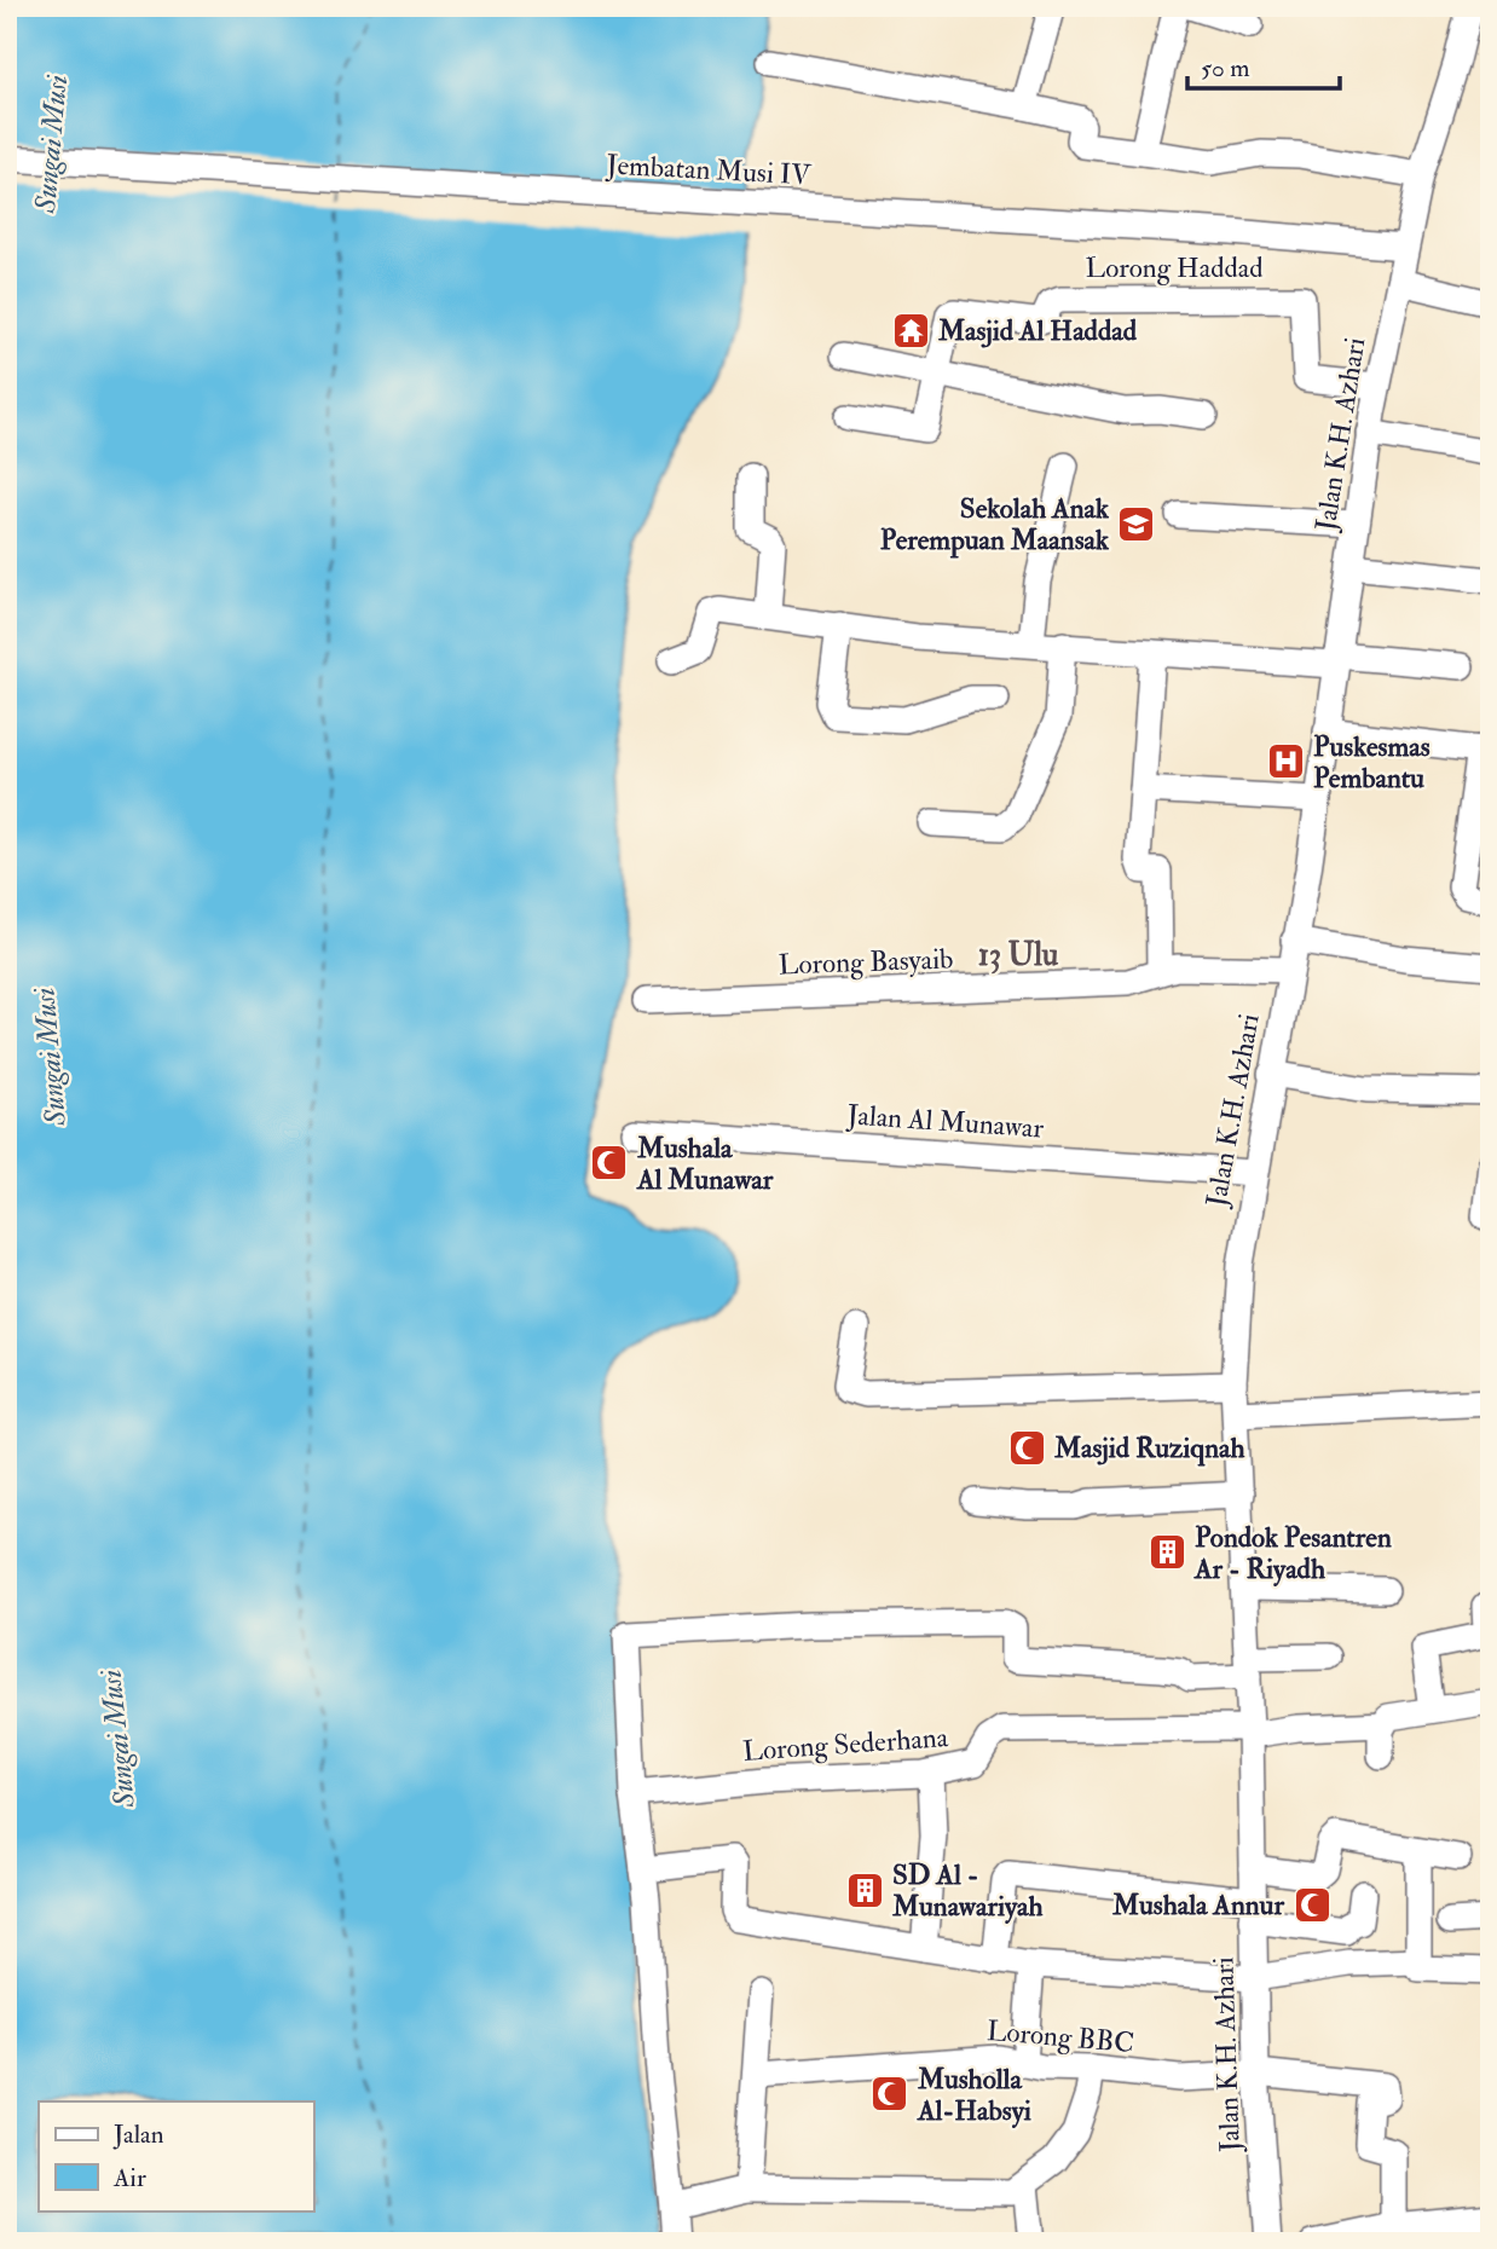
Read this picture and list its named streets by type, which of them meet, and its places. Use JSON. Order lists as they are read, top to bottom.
{
  "streets": {
    "street": [
      "Jembatan Musi IV",
      "Lorong Haddad",
      "Jalan K.H. Azhari",
      "Lorong Basyaib",
      "Jalan Al Munawar",
      "Lorong Sederhana",
      "Lorong BBC"
    ]
  },
  "crossings": [
    ["Jembatan Musi IV", "Jalan K.H. Azhari"],
    ["Lorong Haddad", "Jalan K.H. Azhari"],
    ["Jalan K.H. Azhari", "Lorong Basyaib"],
    ["Jalan K.H. Azhari", "Jalan Al Munawar"],
    ["Jalan K.H. Azhari", "Lorong Sederhana"],
    ["Jalan K.H. Azhari", "Lorong BBC"]
  ],
  "districts": ["13 Ulu"],
  "water": ["Sungai Musi"],
  "places": {
    "temple": ["Masjid Al Haddad"],
    "school or university": ["Sekolah Anak Perempuan Maansak"],
    "hospital": ["Puskesmas Pembantu"],
    "mosque": [
      "Mushala Al Munawar",
      "Masjid Ruziqnah",
      "Mushala Annur",
      "Musholla Al-Habsyi"
    ],
    "building": ["Pondok Pesantren Ar - Riyadh", "SD Al - Munawariyah"]
  },
  "legend": ["Jalan", "Air"],
  "scale_bar": "50 m"
}
